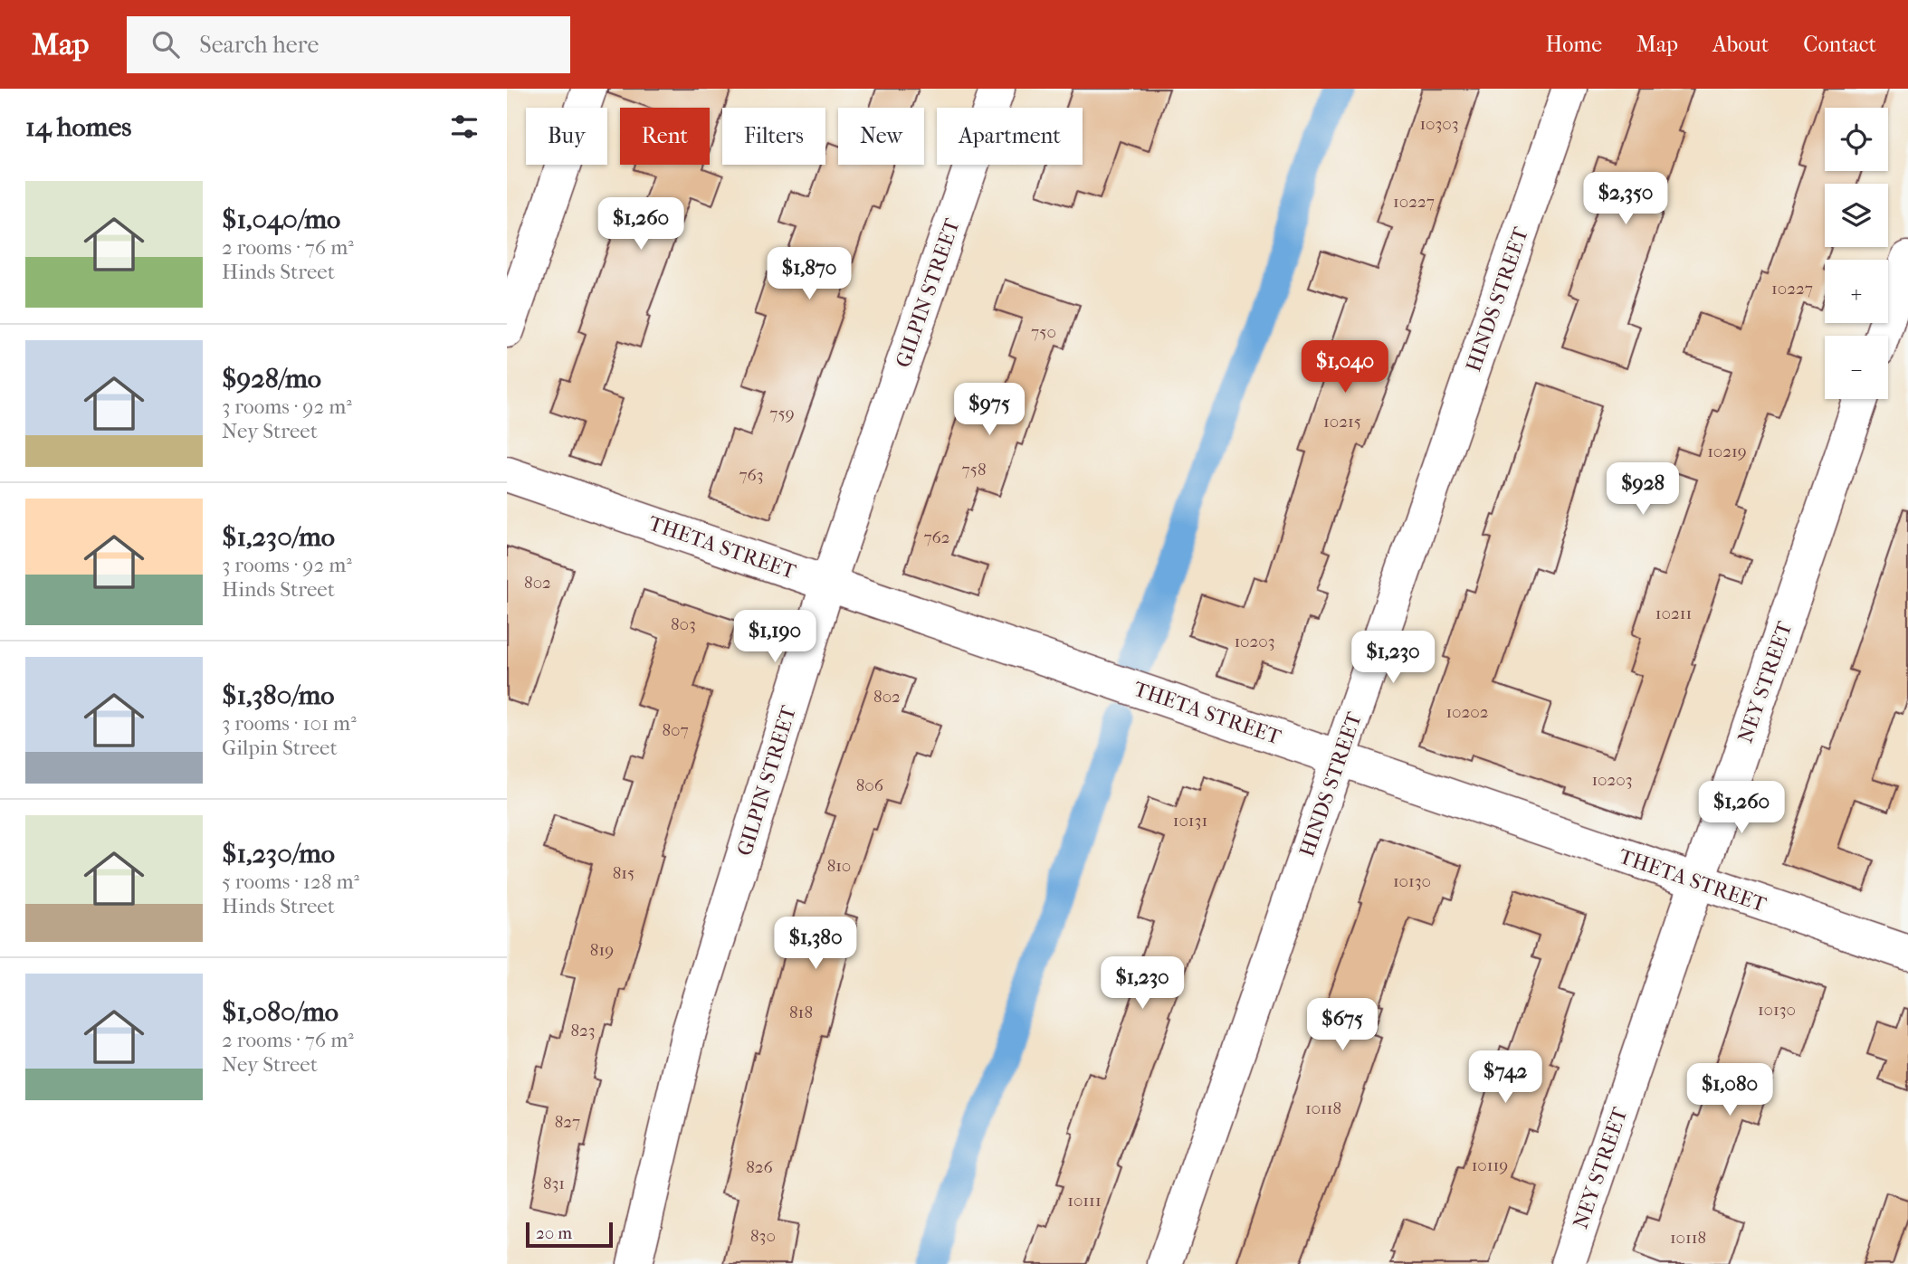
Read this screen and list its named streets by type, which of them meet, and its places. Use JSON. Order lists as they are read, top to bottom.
{
  "streets": {
    "street": [
      "GILPIN STREET",
      "HINDS STREET",
      "THETA STREET",
      "NEY STREET"
    ]
  },
  "crossings": [
    ["GILPIN STREET", "THETA STREET"],
    ["HINDS STREET", "THETA STREET"],
    ["THETA STREET", "NEY STREET"]
  ],
  "house_numbers": [
    "10303",
    "10227",
    "10227",
    "750",
    "759",
    "10215",
    "10219",
    "758",
    "763",
    "762",
    "802",
    "10211",
    "803",
    "10203",
    "802",
    "10202",
    "807",
    "10203",
    "806",
    "10131",
    "810",
    "815",
    "10130",
    "819",
    "10130",
    "818",
    "823",
    "10118",
    "827",
    "10119",
    "826",
    "831",
    "10111",
    "830",
    "10118"
  ],
  "scale_bar": "20 m",
  "page": {
    "header": "Map",
    "search": "Search here",
    "nav": [
      "Home",
      "Map",
      "About",
      "Contact"
    ],
    "heading": "14 homes",
    "map_buttons": ["+", "−"],
    "chip": [
      "Buy",
      "Rent",
      "Filters",
      "New",
      "Apartment"
    ],
    "list": [
      {
        "name": "$1,040/mo",
        "note": "2 rooms · 76 m² · Hinds Street"
      },
      {
        "name": "$928/mo",
        "note": "3 rooms · 92 m² · Ney Street"
      },
      {
        "name": "$1,230/mo",
        "note": "3 rooms · 92 m² · Hinds Street"
      },
      {
        "name": "$1,380/mo",
        "note": "3 rooms · 101 m² · Gilpin Street"
      },
      {
        "name": "$1,230/mo",
        "note": "5 rooms · 128 m² · Hinds Street"
      },
      {
        "name": "$1,080/mo",
        "note": "2 rooms · 76 m² · Ney Street"
      }
    ],
    "price": [
      "$2,350",
      "$1,260",
      "$1,870",
      "$1,040",
      "$975",
      "$928",
      "$1,190",
      "$1,230",
      "$1,260",
      "$1,380",
      "$1,230",
      "$675",
      "$742",
      "$1,080"
    ],
    "scale": "20 m"
  }
}
